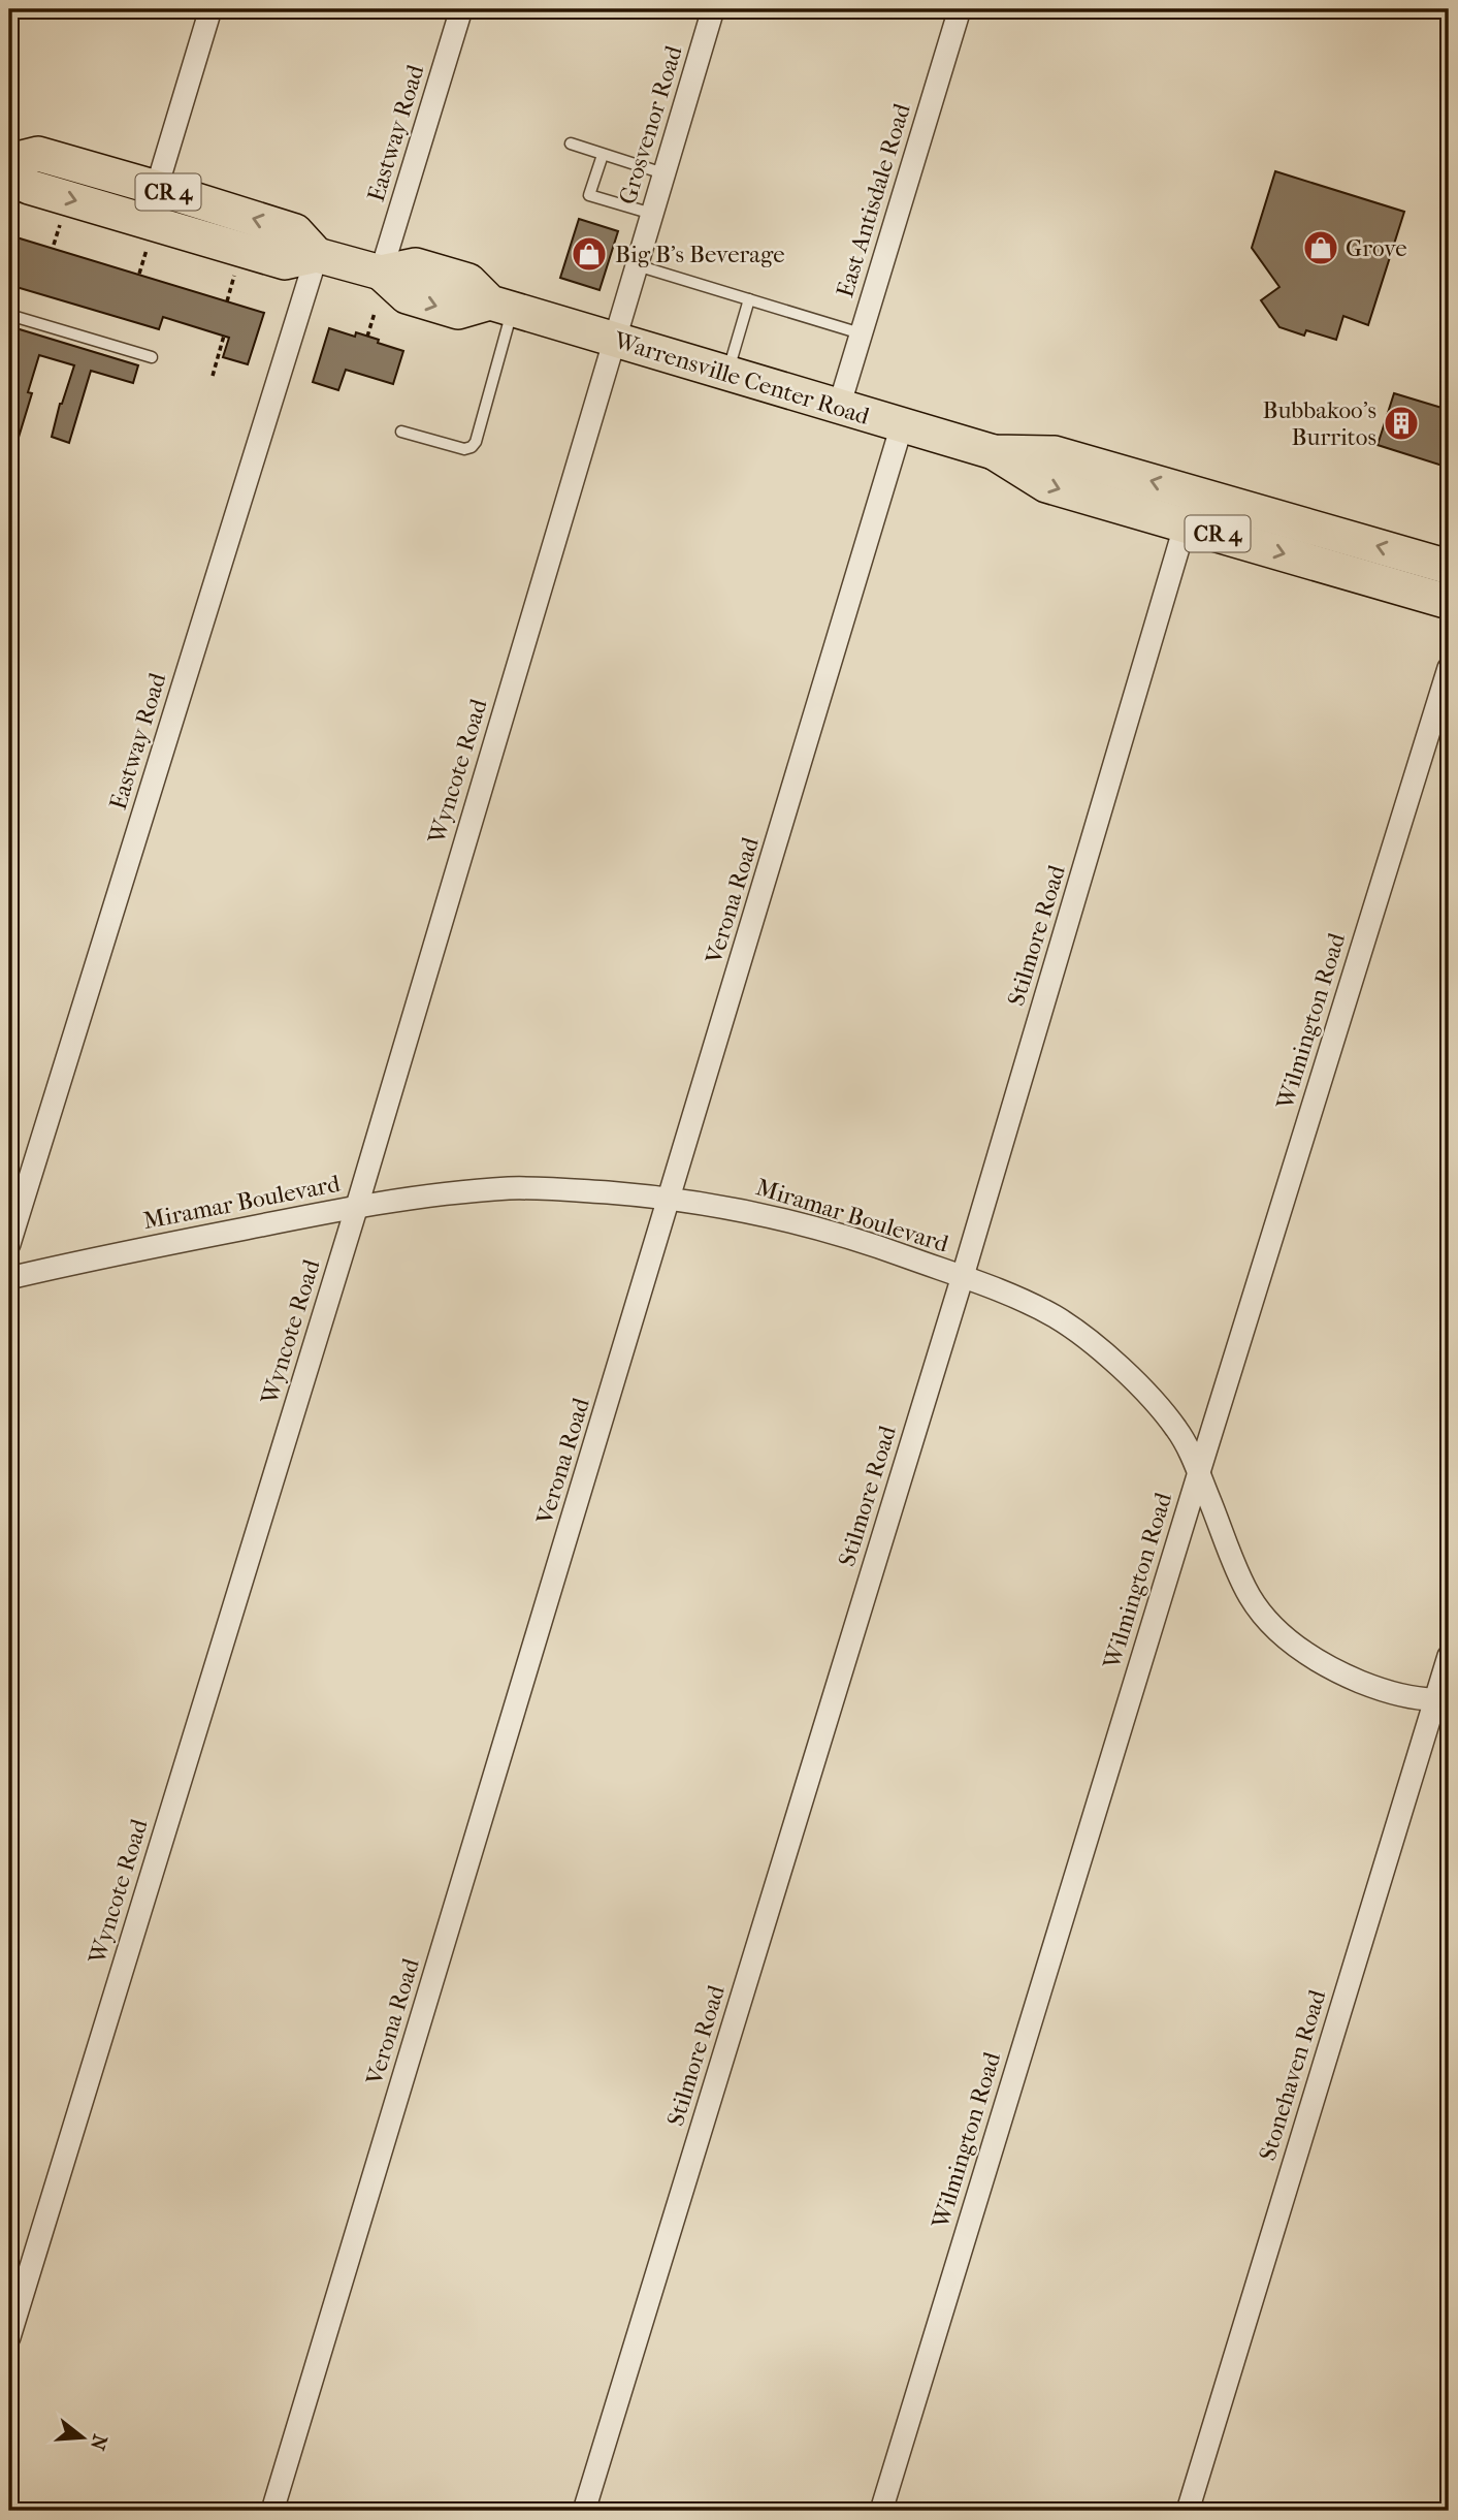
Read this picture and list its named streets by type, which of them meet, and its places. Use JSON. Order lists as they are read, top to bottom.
{
  "streets": {
    "main road": ["CR 4", "Warrensville Center Road"],
    "street": [
      "Grosvenor Road",
      "Eastway Road",
      "East Antisdale Road",
      "Wyncote Road",
      "Verona Road",
      "Stilmore Road",
      "Wilmington Road",
      "Miramar Boulevard",
      "Stonehaven Road"
    ]
  },
  "crossings": [
    ["Grosvenor Road", "Warrensville Center Road"],
    ["Grosvenor Road", "Wyncote Road"],
    ["Eastway Road", "Warrensville Center Road"],
    ["East Antisdale Road", "Warrensville Center Road"],
    ["Warrensville Center Road", "Wyncote Road"],
    ["Warrensville Center Road", "Verona Road"],
    ["Warrensville Center Road", "Stilmore Road"],
    ["Wyncote Road", "Miramar Boulevard"],
    ["Verona Road", "Miramar Boulevard"],
    ["Stilmore Road", "Miramar Boulevard"],
    ["Wilmington Road", "Miramar Boulevard"],
    ["Miramar Boulevard", "Stonehaven Road"]
  ],
  "places": {
    "shop": ["Grove", "Big B's Beverage"],
    "building": ["Bubbakoo's Burritos"]
  },
  "north": "right"
}
